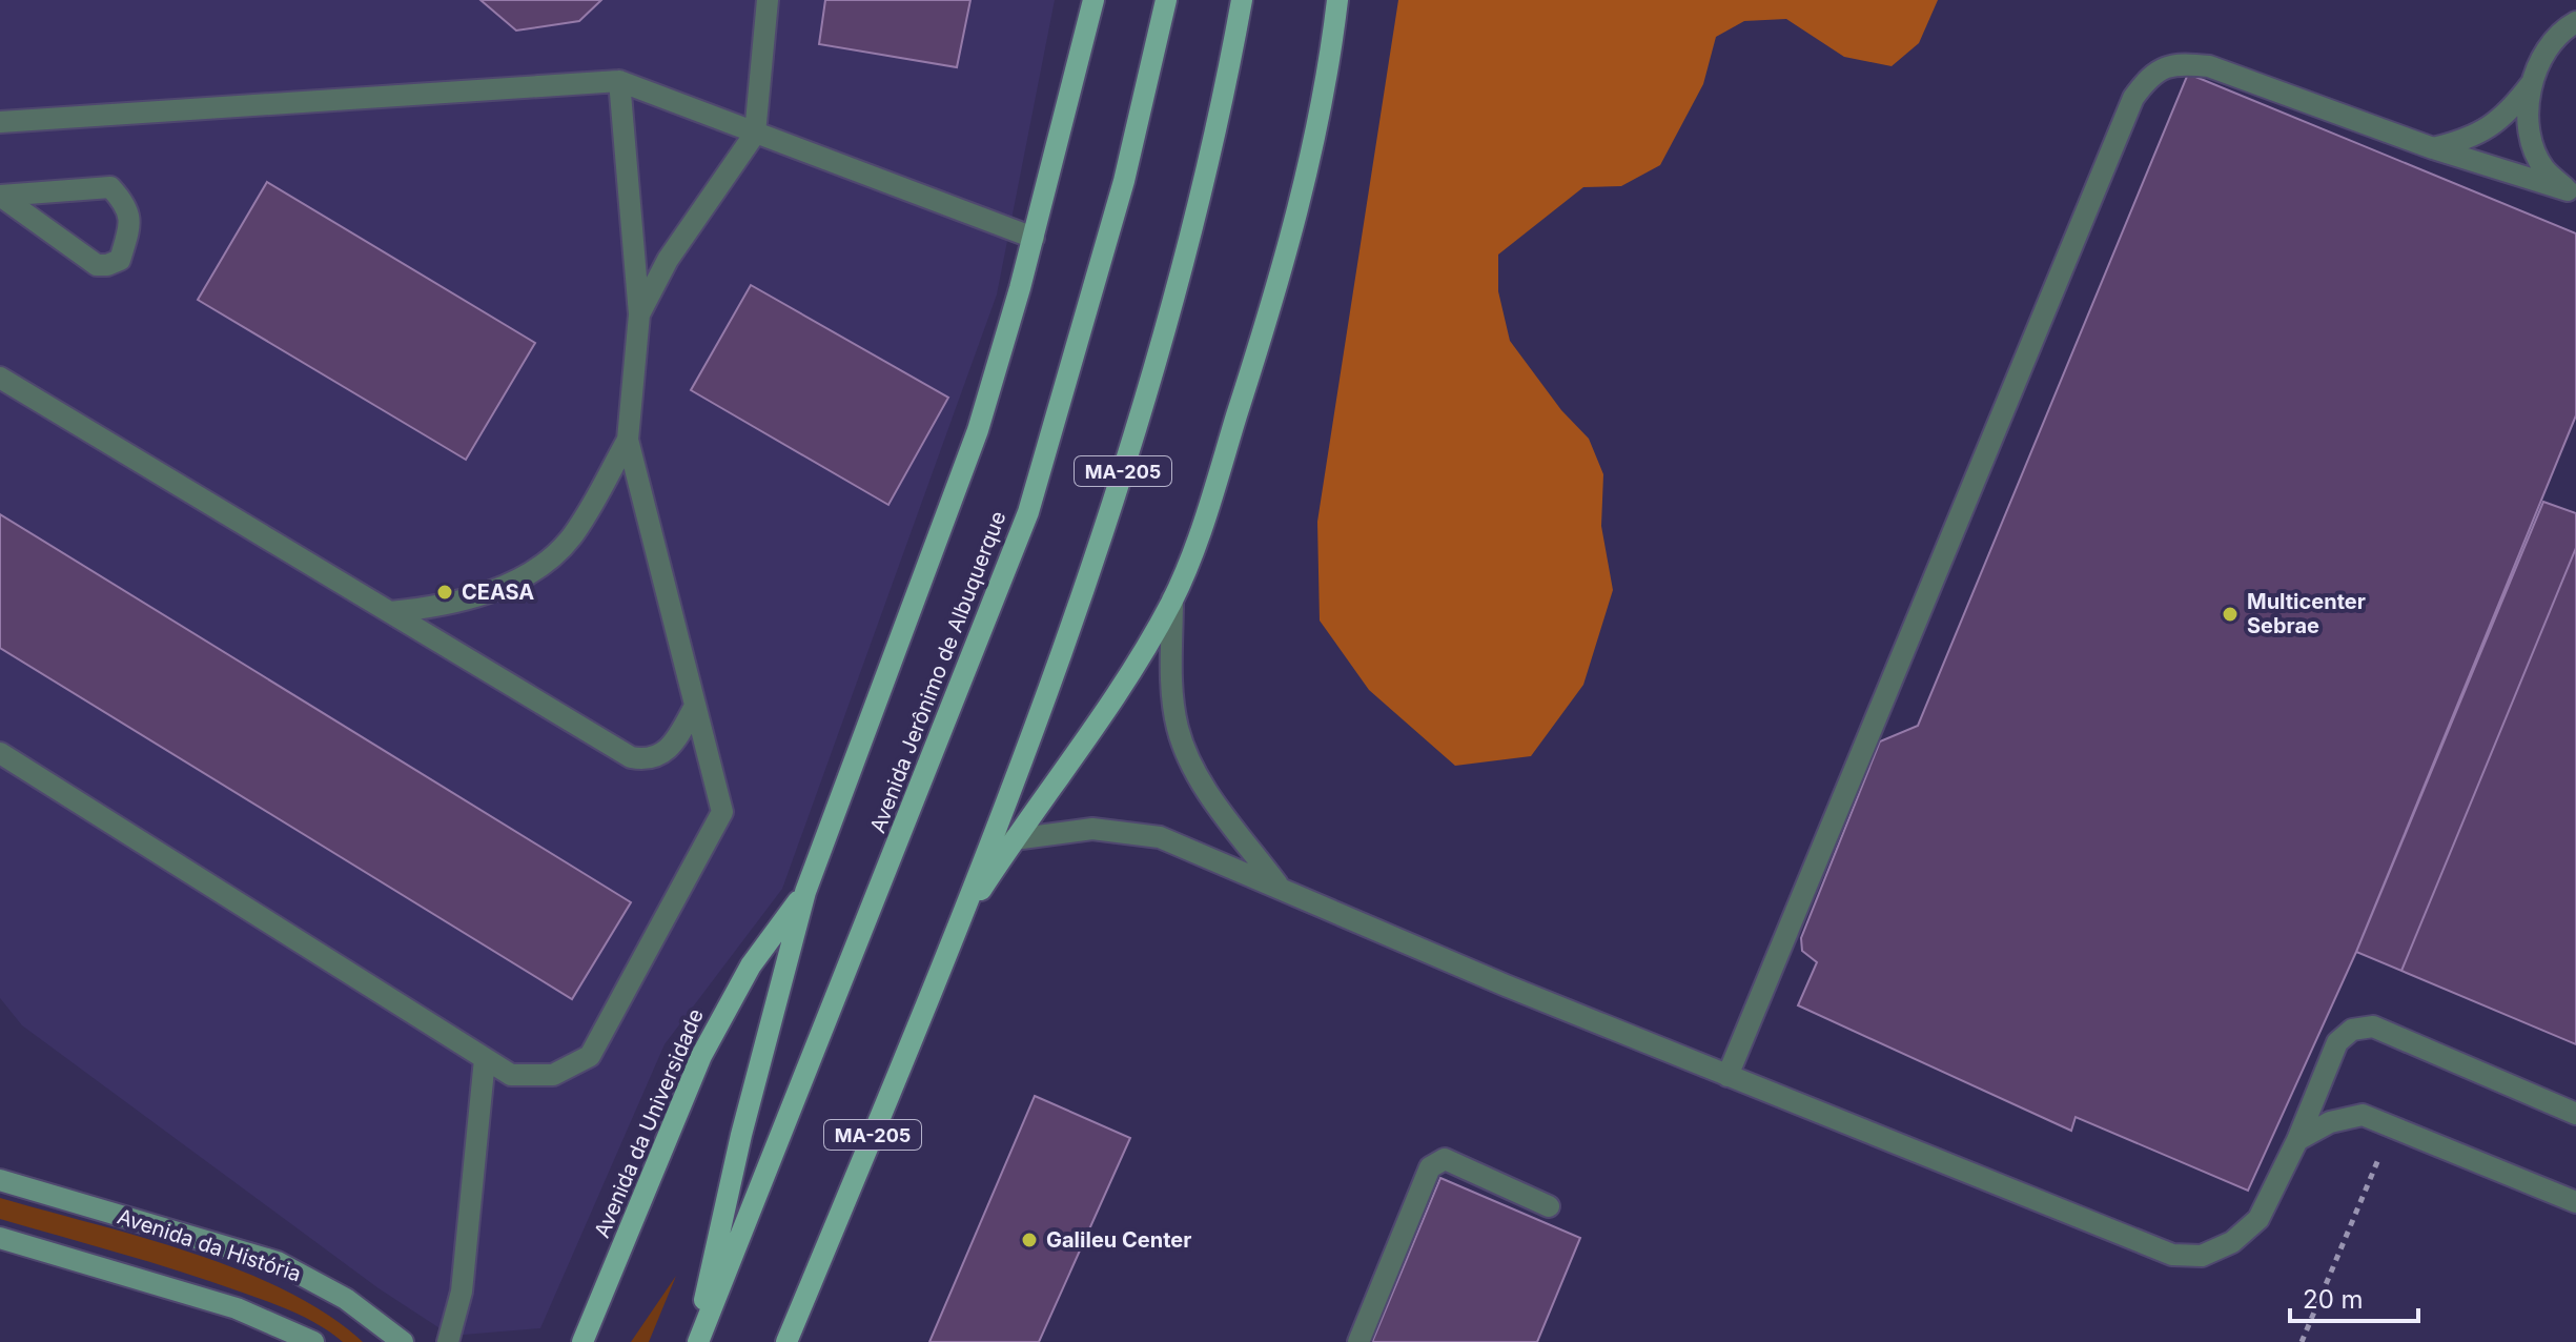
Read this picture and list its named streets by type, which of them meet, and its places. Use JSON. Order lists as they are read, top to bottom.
{
  "streets": {
    "main road": ["MA-205", "Avenida Jerônimo de Albuquerque", "Avenida da Universidade"],
    "street": ["Avenida da História"]
  },
  "places": ["CEASA", "Multicenter Sebrae", "Galileu Center"],
  "scale_bar": "20 m"
}
